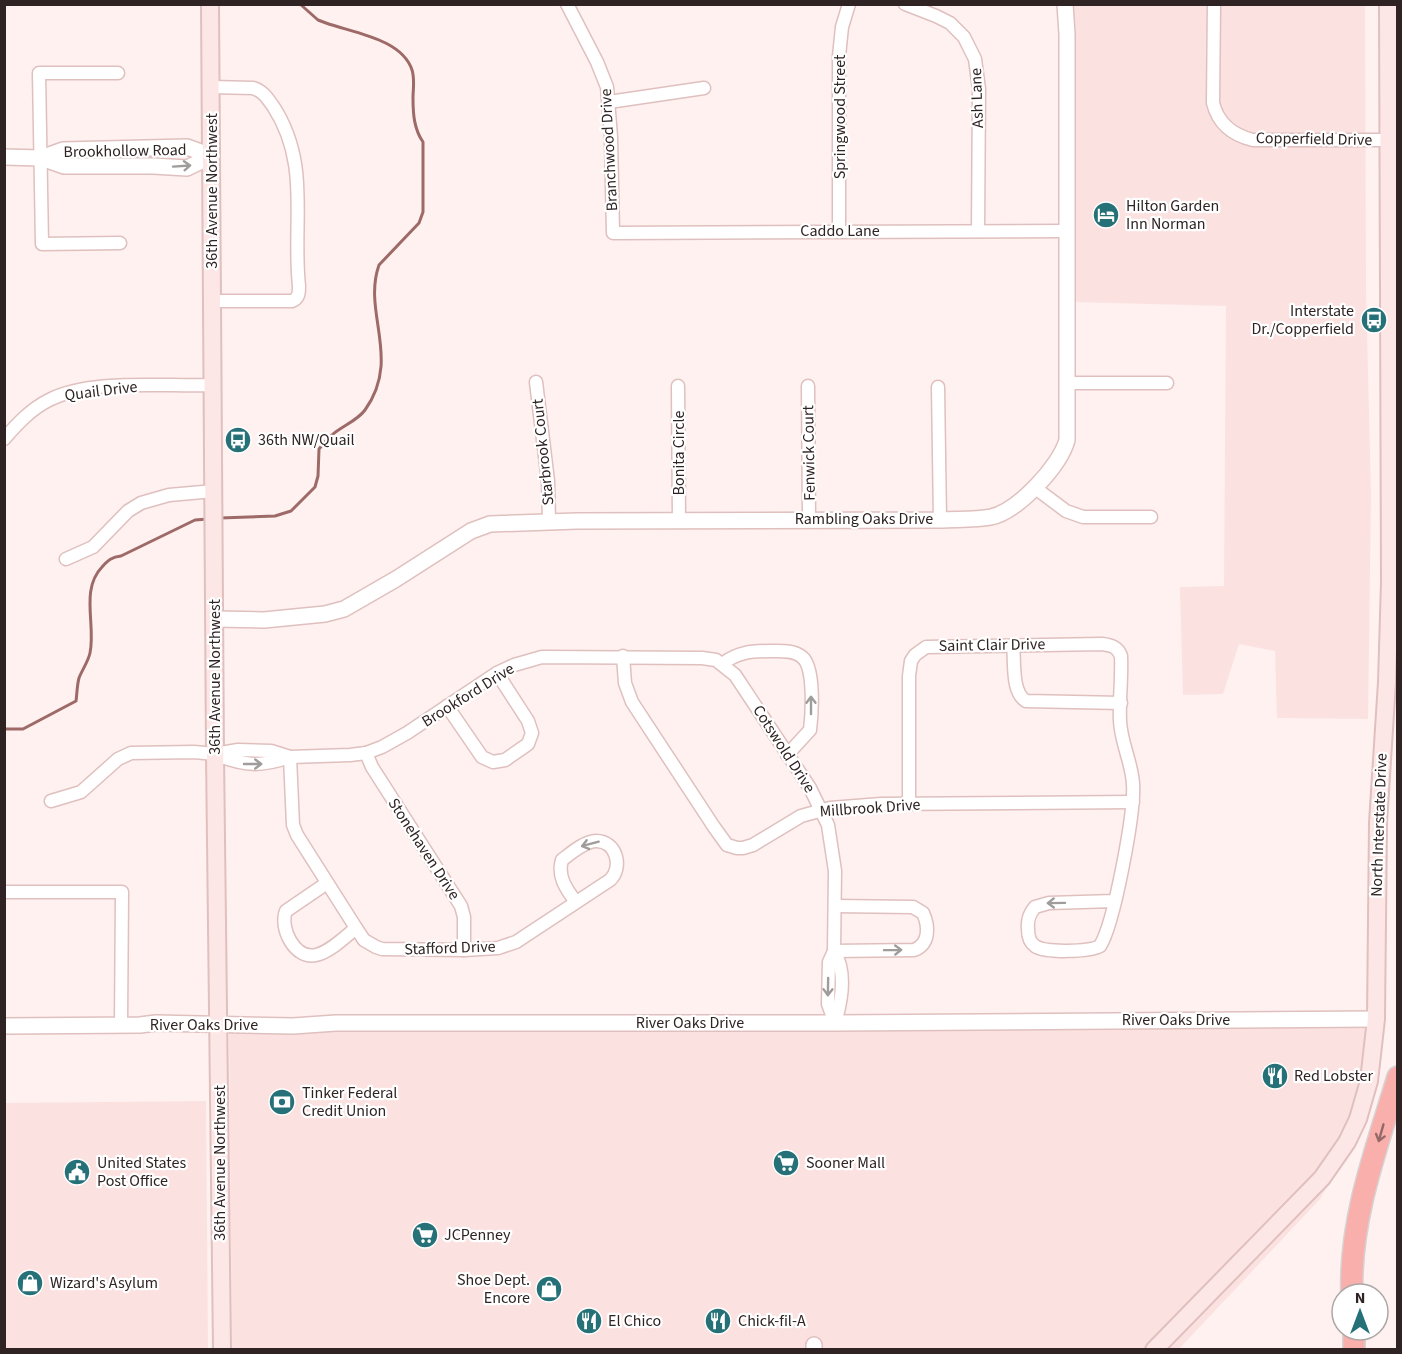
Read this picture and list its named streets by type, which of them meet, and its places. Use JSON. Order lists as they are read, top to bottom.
{
  "streets": {
    "main road": ["36th Avenue Northwest", "North Interstate Drive"],
    "street": [
      "Ash Lane",
      "Springwood Street",
      "Copperfield Drive",
      "Branchwood Drive",
      "Brookhollow Road",
      "Caddo Lane",
      "Quail Drive",
      "Starbrook Court",
      "Bonita Circle",
      "Fenwick Court",
      "Rambling Oaks Drive",
      "Saint Clair Drive",
      "Brookford Drive",
      "Cotswold Drive",
      "Millbrook Drive",
      "Stonehaven Drive",
      "Stafford Drive",
      "River Oaks Drive"
    ]
  },
  "crossings": [
    ["Ash Lane", "Caddo Lane"],
    ["Springwood Street", "Caddo Lane"],
    ["Copperfield Drive", "North Interstate Drive"],
    ["Branchwood Drive", "Caddo Lane"],
    ["Brookhollow Road", "36th Avenue Northwest"],
    ["36th Avenue Northwest", "Quail Drive"],
    ["36th Avenue Northwest", "Rambling Oaks Drive"],
    ["36th Avenue Northwest", "Brookford Drive"],
    ["36th Avenue Northwest", "River Oaks Drive"],
    ["Caddo Lane", "Rambling Oaks Drive"],
    ["Starbrook Court", "Rambling Oaks Drive"],
    ["Bonita Circle", "Rambling Oaks Drive"],
    ["Fenwick Court", "Rambling Oaks Drive"],
    ["Saint Clair Drive", "Millbrook Drive"],
    ["Brookford Drive", "Cotswold Drive"],
    ["Brookford Drive", "Millbrook Drive"],
    ["Brookford Drive", "Stonehaven Drive"],
    ["Cotswold Drive", "Millbrook Drive"],
    ["Cotswold Drive", "River Oaks Drive"],
    ["North Interstate Drive", "River Oaks Drive"],
    ["Stonehaven Drive", "Stafford Drive"]
  ],
  "places": {
    "hotel": ["Hilton Garden Inn Norman"],
    "bus stop": ["Interstate Dr./Copperfield", "36th NW/Quail"],
    "restaurant": ["Red Lobster", "El Chico", "Chick-fil-A"],
    "bank": ["Tinker Federal Credit Union"],
    "supermarket": ["Sooner Mall", "JCPenney"],
    "public building": ["United States Post Office"],
    "shop": ["Wizard's Asylum", "Shoe Dept. Encore"]
  },
  "north": "top"
}
